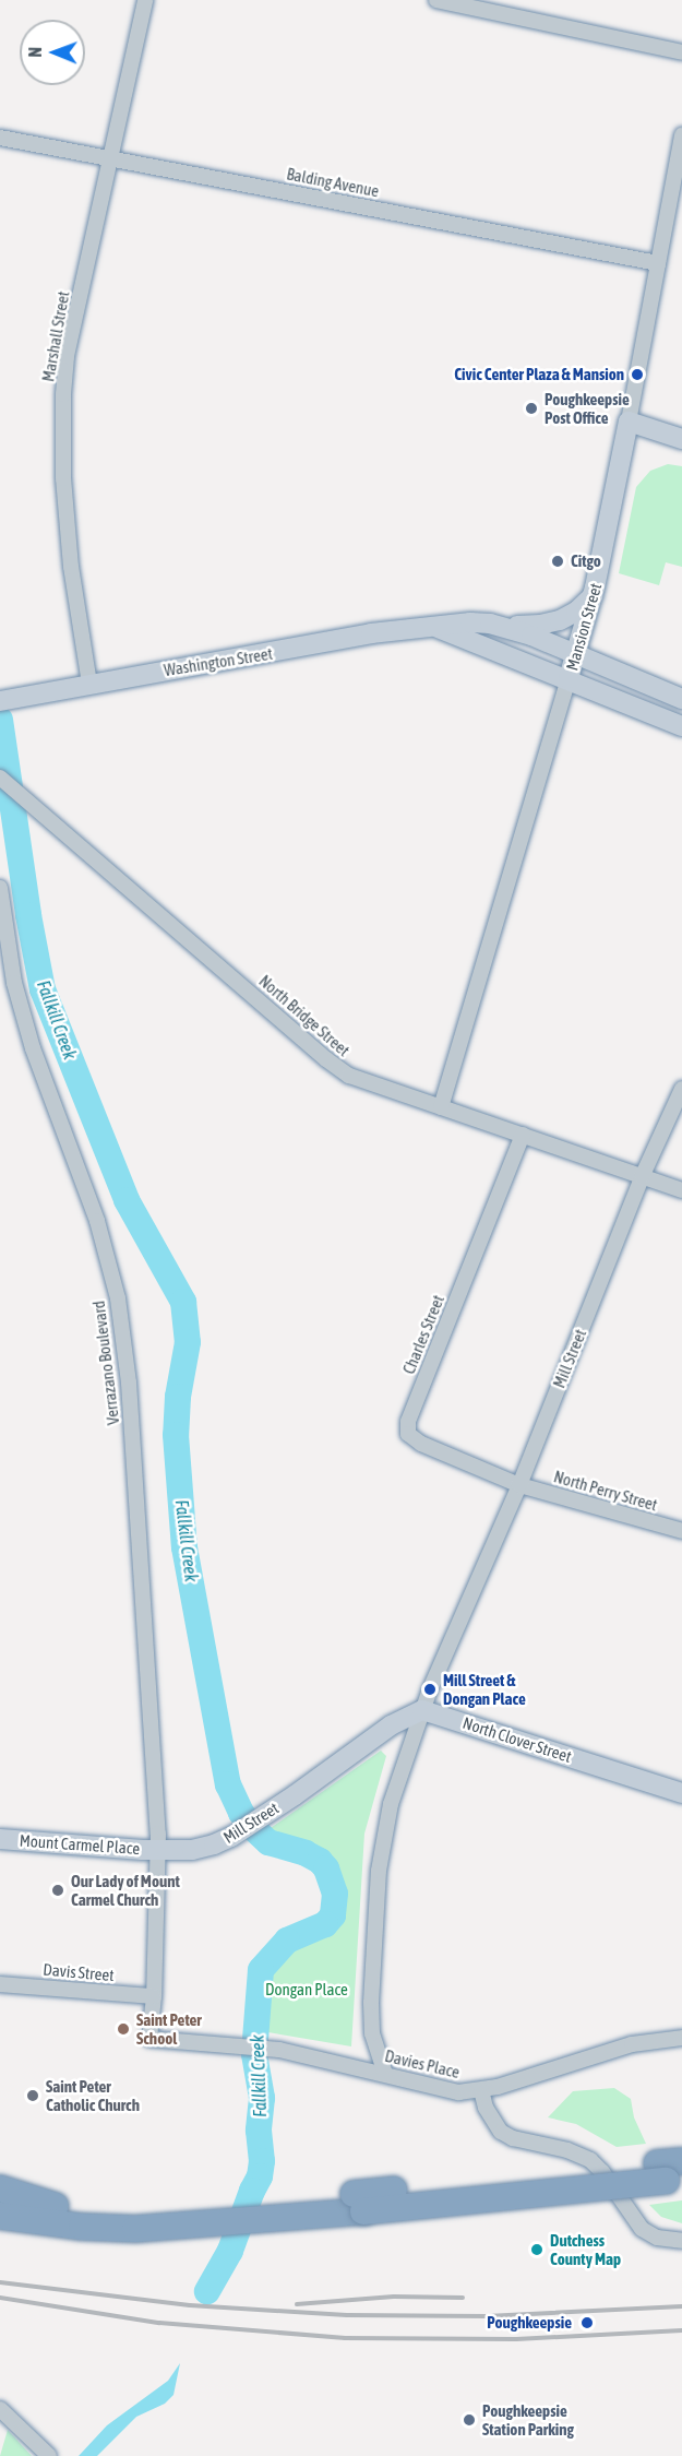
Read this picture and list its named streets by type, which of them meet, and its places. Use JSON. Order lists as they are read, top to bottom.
{
  "streets": {
    "street": [
      "Balding Avenue",
      "Marshall Street",
      "Mansion Street",
      "Washington Street",
      "North Bridge Street",
      "Charles Street",
      "Mill Street",
      "Verrazano Boulevard",
      "North Perry Street",
      "North Clover Street",
      "Mount Carmel Place",
      "Davis Street",
      "Davies Place"
    ]
  },
  "crossings": [
    ["Balding Avenue", "Marshall Street"],
    ["Balding Avenue", "Mansion Street"],
    ["Marshall Street", "Washington Street"],
    ["Mansion Street", "Washington Street"],
    ["Mansion Street", "North Bridge Street"],
    ["North Bridge Street", "Charles Street"],
    ["North Bridge Street", "Mill Street"],
    ["Charles Street", "Mill Street"],
    ["Charles Street", "North Perry Street"],
    ["Mill Street", "Verrazano Boulevard"],
    ["Mill Street", "North Perry Street"],
    ["Mill Street", "North Clover Street"],
    ["Mill Street", "Mount Carmel Place"],
    ["Verrazano Boulevard", "Mount Carmel Place"],
    ["Davis Street", "Davies Place"]
  ],
  "water": ["Fallkill Creek"],
  "parks": ["Dongan Place"],
  "places": [
    "Civic Center Plaza & Mansion",
    "Poughkeepsie Post Office",
    "Citgo",
    "Mill Street & Dongan Place",
    "Our Lady of Mount Carmel Church",
    "Saint Peter School",
    "Saint Peter Catholic Church",
    "Dutchess County Map",
    "Poughkeepsie",
    "Poughkeepsie Station Parking"
  ],
  "north": "left"
}
